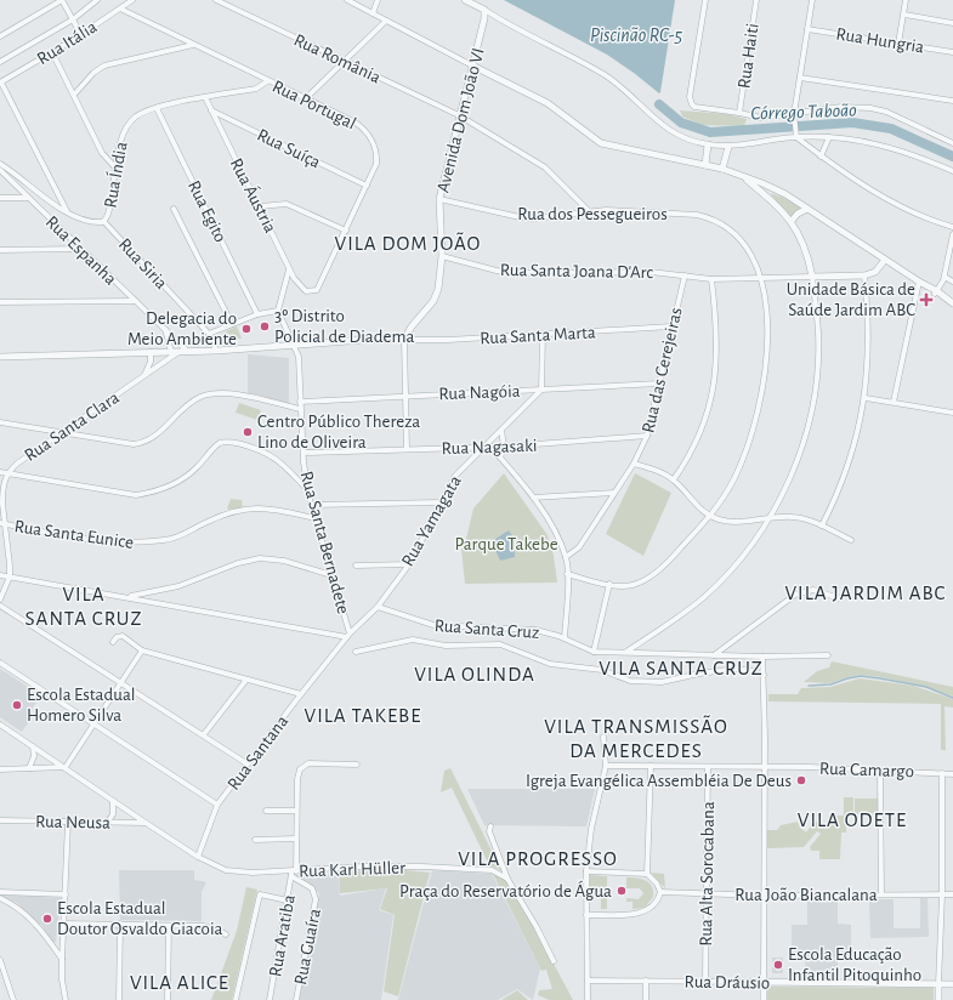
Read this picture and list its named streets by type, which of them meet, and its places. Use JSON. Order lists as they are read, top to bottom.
{
  "streets": {
    "street": [
      "Rua Hungria",
      "Rua Itália",
      "Rua Haiti",
      "Rua România",
      "Rua Portugal",
      "Avenida Dom João VI",
      "Rua Suíça",
      "Rua Índia",
      "Rua Áustria",
      "Rua Egito",
      "Rua dos Pessegueiros",
      "Rua Espanha",
      "Rua Siria",
      "Rua Santa Joana D'Arc",
      "Rua Santa Marta",
      "Rua das Cerejeiras",
      "Rua Nagóia",
      "Rua Santa Clara",
      "Rua Nagasaki",
      "Rua Yamagata",
      "Rua Santa Eunice",
      "Rua Santa Bernadete",
      "Rua Santa Cruz",
      "Rua Santana",
      "Rua Camargo",
      "Rua Neusa",
      "Rua Karl Hüller",
      "Rua Alta Sorocabana",
      "Rua João Biancalana",
      "Rua Aratiba",
      "Rua Guaíra",
      "Rua Dráusio"
    ]
  },
  "crossings": [
    ["Rua Itália", "Rua Portugal"],
    ["Rua România", "Avenida Dom João VI"],
    ["Rua România", "Rua dos Pessegueiros"],
    ["Rua Portugal", "Rua Suíça"],
    ["Rua Portugal", "Rua Índia"],
    ["Rua Portugal", "Rua Áustria"],
    ["Avenida Dom João VI", "Rua dos Pessegueiros"],
    ["Avenida Dom João VI", "Rua Santa Joana D'Arc"],
    ["Avenida Dom João VI", "Rua Santa Marta"],
    ["Rua Suíça", "Rua Áustria"],
    ["Rua Índia", "Rua Áustria"],
    ["Rua Índia", "Rua Egito"],
    ["Rua Índia", "Rua Siria"],
    ["Rua dos Pessegueiros", "Rua Santa Joana D'Arc"],
    ["Rua Santa Joana D'Arc", "Rua das Cerejeiras"],
    ["Rua Santa Marta", "Rua das Cerejeiras"],
    ["Rua das Cerejeiras", "Rua Nagóia"],
    ["Rua das Cerejeiras", "Rua Nagasaki"],
    ["Rua Nagóia", "Rua Yamagata"],
    ["Rua Nagóia", "Rua Santa Bernadete"],
    ["Rua Santa Clara", "Rua Santa Eunice"],
    ["Rua Nagasaki", "Rua Yamagata"],
    ["Rua Nagasaki", "Rua Santa Bernadete"],
    ["Rua Yamagata", "Rua Santa Bernadete"],
    ["Rua Yamagata", "Rua Santa Cruz"],
    ["Rua Yamagata", "Rua Santana"],
    ["Rua Santa Eunice", "Rua Santa Bernadete"],
    ["Rua Santa Bernadete", "Rua Santana"],
    ["Rua Santana", "Rua Karl Hüller"],
    ["Rua Camargo", "Rua Alta Sorocabana"],
    ["Rua Neusa", "Rua Karl Hüller"],
    ["Rua Karl Hüller", "Rua Aratiba"],
    ["Rua Karl Hüller", "Rua Guaíra"],
    ["Rua Alta Sorocabana", "Rua João Biancalana"],
    ["Rua Alta Sorocabana", "Rua Dráusio"],
    ["Rua Aratiba", "Rua Guaíra"]
  ],
  "districts": [
    "VILA DOM JOÃO",
    "VILA JARDIM ABC",
    "VILA SANTA CRUZ",
    "VILA SANTA CRUZ",
    "VILA OLINDA",
    "VILA TAKEBE",
    "VILA TRANSMISSÃO DA MERCEDES",
    "VILA ODETE",
    "VILA PROGRESSO",
    "VILA ALICE"
  ],
  "water": ["Piscinão RC-5", "Córrego Taboão"],
  "parks": ["Parque Takebe"],
  "places": {
    "health": ["Unidade Básica de Saúde Jardim ABC"],
    "other": [
      "3º Distrito Policial de Diadema",
      "Delegacia do Meio Ambiente",
      "Centro Público Thereza Lino de Oliveira",
      "Escola Estadual Homero Silva",
      "Igreja Evangélica Assembléia De Deus",
      "Praça do Reservatório de Água",
      "Escola Estadual Doutor Osvaldo Giacoia",
      "Escola Educação Infantil Pitoquinho"
    ]
  }
}
